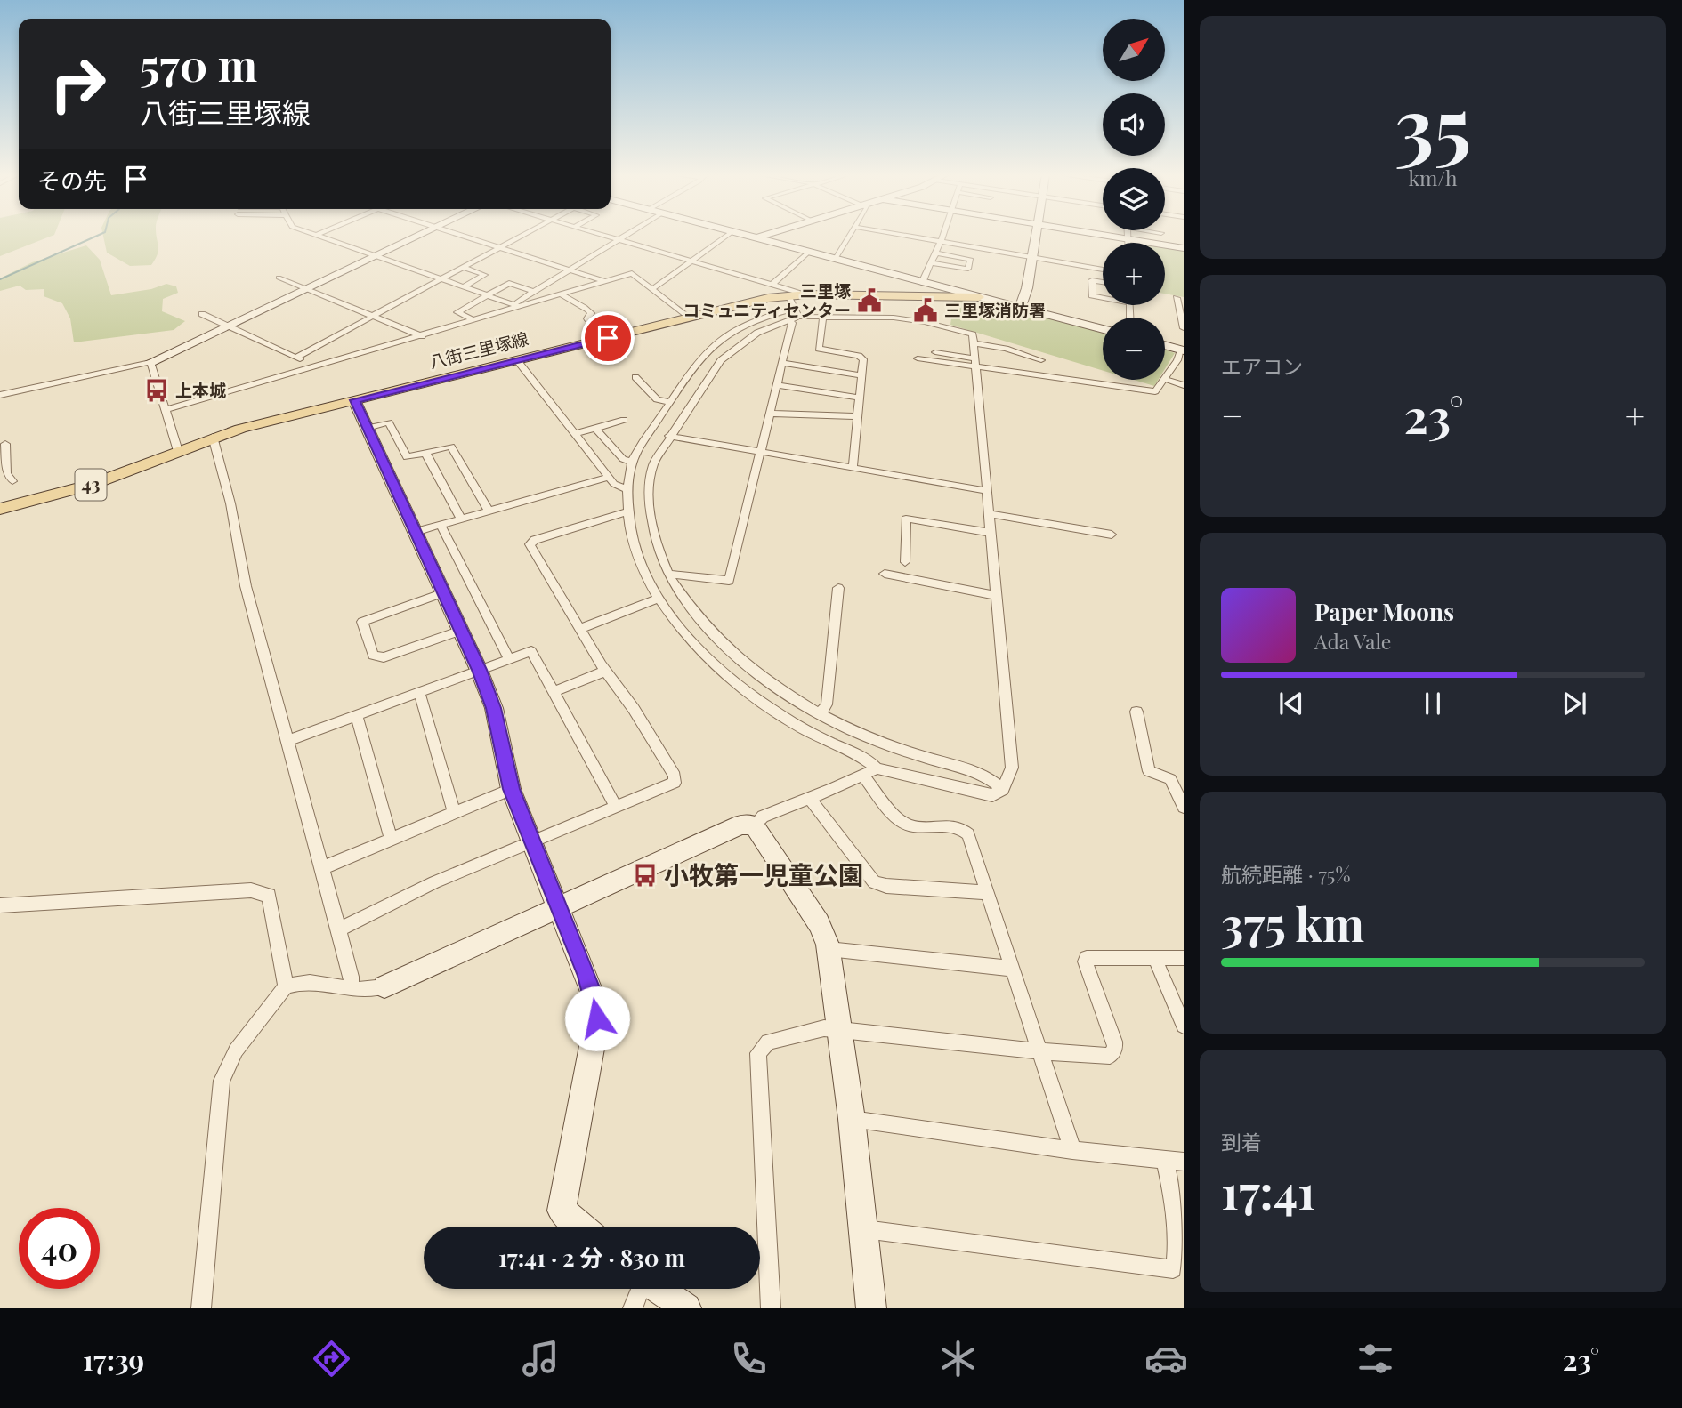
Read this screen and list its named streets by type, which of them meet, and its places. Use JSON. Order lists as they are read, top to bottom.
{
  "streets": {
    "main road": ["八街三里塚線", "43"]
  },
  "places": {
    "public building": ["三里塚 コミュニティセンター", "三里塚消防署"],
    "bus stop": ["上本城", "小牧第一児童公園"]
  },
  "north": "top right",
  "page": {
    "tile": [
      ["35", "km/h"],
      "エアコン",
      ["航続距離 · 75%", "375 km"],
      ["到着", "17:41"]
    ],
    "map_buttons": ["+", "−"],
    "turn": ["570 m", "八街三里塚線"],
    "then": "その先",
    "heat": ["−", "23°", "+"],
    "song": ["Paper Moons", "Ada Vale"],
    "limit": "40",
    "trip": "17:41 · 2 分 · 830 m",
    "tabs": ["17:39", "23°"]
  }
}
